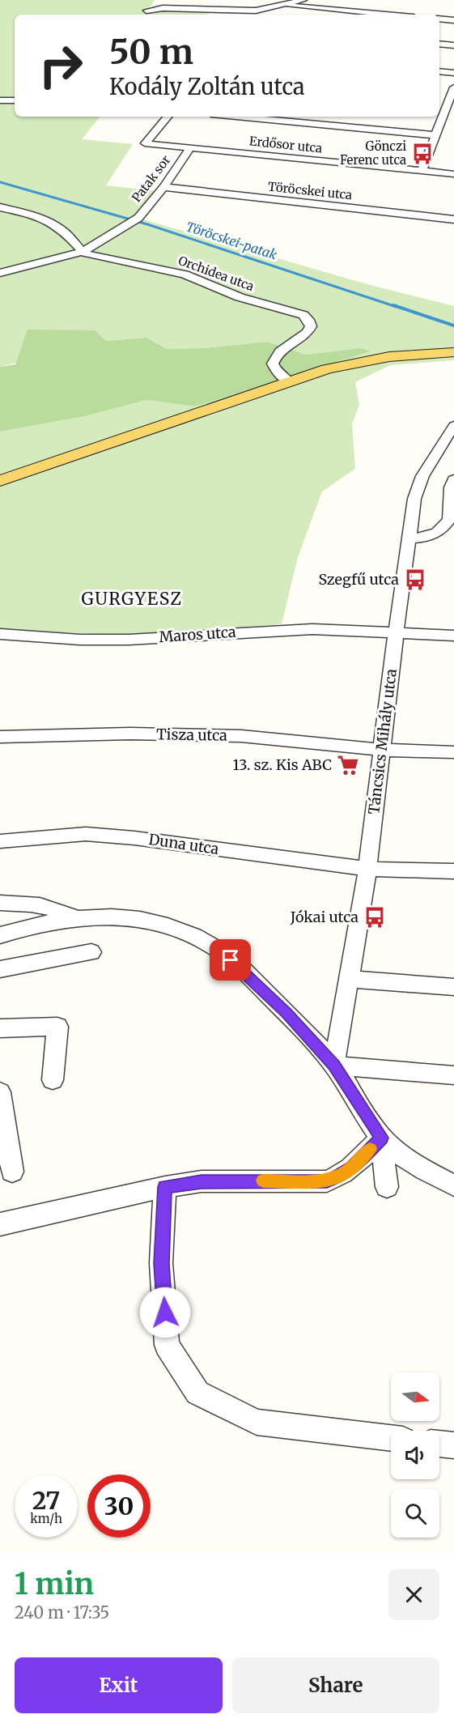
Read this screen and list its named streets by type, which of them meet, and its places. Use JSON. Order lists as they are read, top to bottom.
{
  "streets": {
    "street": [
      "Erdősor utca",
      "Patak sor",
      "Töröcskei utca",
      "Orchidea utca",
      "Maros utca",
      "Tisza utca",
      "Táncsics Mihály utca",
      "Duna utca"
    ]
  },
  "crossings": [
    ["Erdősor utca", "Patak sor"],
    ["Patak sor", "Töröcskei utca"],
    ["Patak sor", "Orchidea utca"],
    ["Maros utca", "Táncsics Mihály utca"],
    ["Tisza utca", "Táncsics Mihály utca"],
    ["Táncsics Mihály utca", "Duna utca"]
  ],
  "districts": ["GURGYESZ"],
  "water": ["Töröcskei-patak"],
  "places": {
    "bus stop": ["Gönczi Ferenc utca", "Szegfű utca", "Jókai utca"],
    "supermarket": ["13. sz. Kis ABC"]
  },
  "north": "right",
  "page": {
    "turn": ["50 m", "Kodály Zoltán utca"],
    "speed": "27 km/h",
    "limit": "30",
    "heading": ["1 min", "240 m · 17:35"],
    "buttons": ["Exit", "Share"]
  }
}
